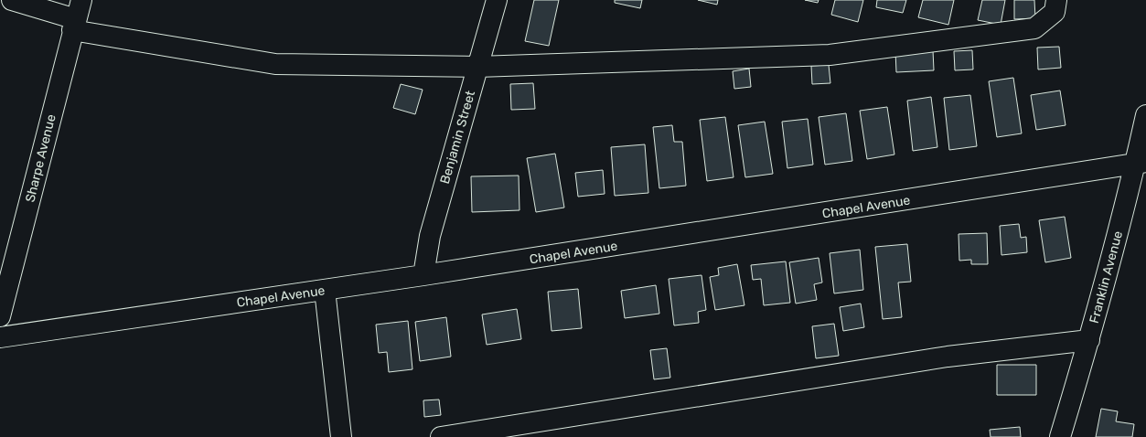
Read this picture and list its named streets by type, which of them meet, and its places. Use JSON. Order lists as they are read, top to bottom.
{
  "streets": {
    "street": [
      "Benjamin Street",
      "Sharpe Avenue",
      "Chapel Avenue",
      "Franklin Avenue"
    ]
  },
  "crossings": [
    ["Benjamin Street", "Chapel Avenue"],
    ["Chapel Avenue", "Franklin Avenue"]
  ]
}
